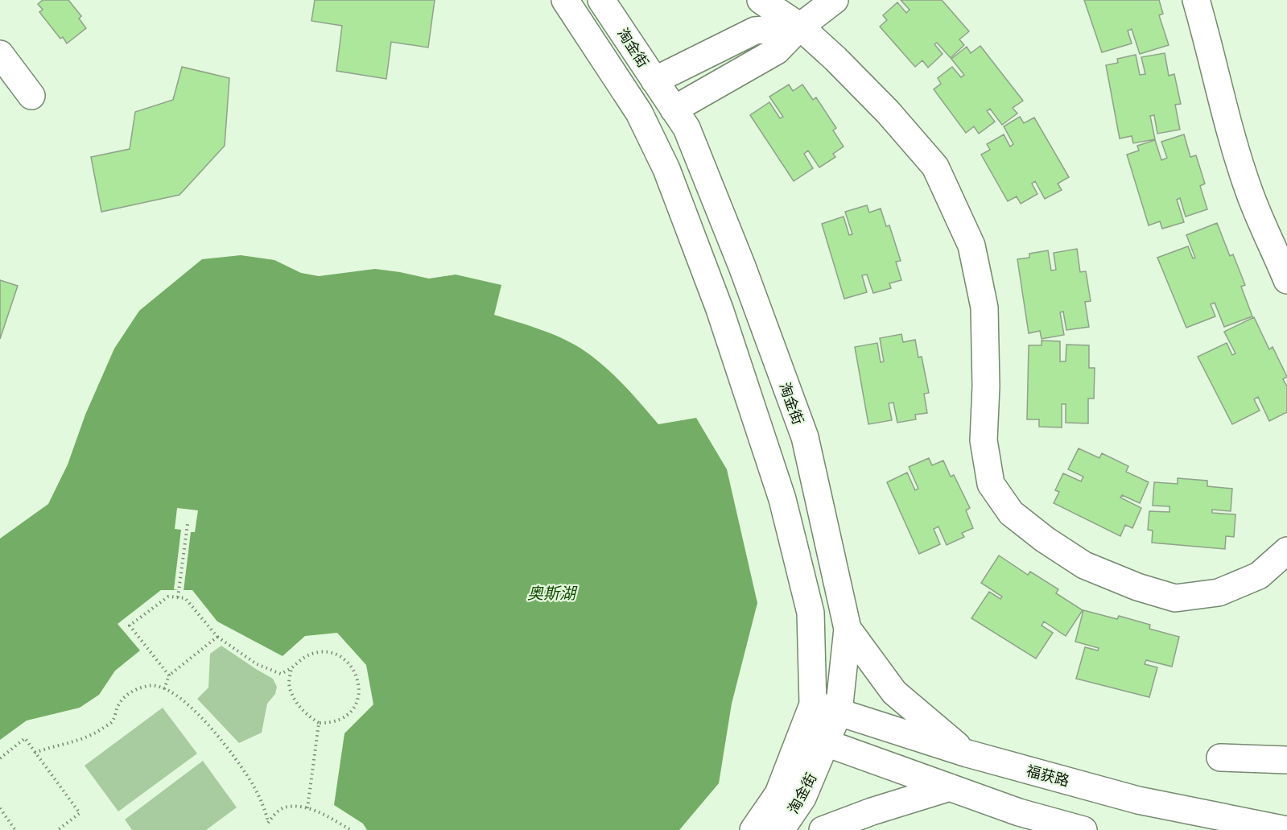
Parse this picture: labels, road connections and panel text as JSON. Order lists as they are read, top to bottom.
{
  "streets": {
    "street": ["淘金街", "福获路"]
  },
  "crossings": [
    ["淘金街", "福获路"]
  ],
  "water": ["奥斯湖"]
}
